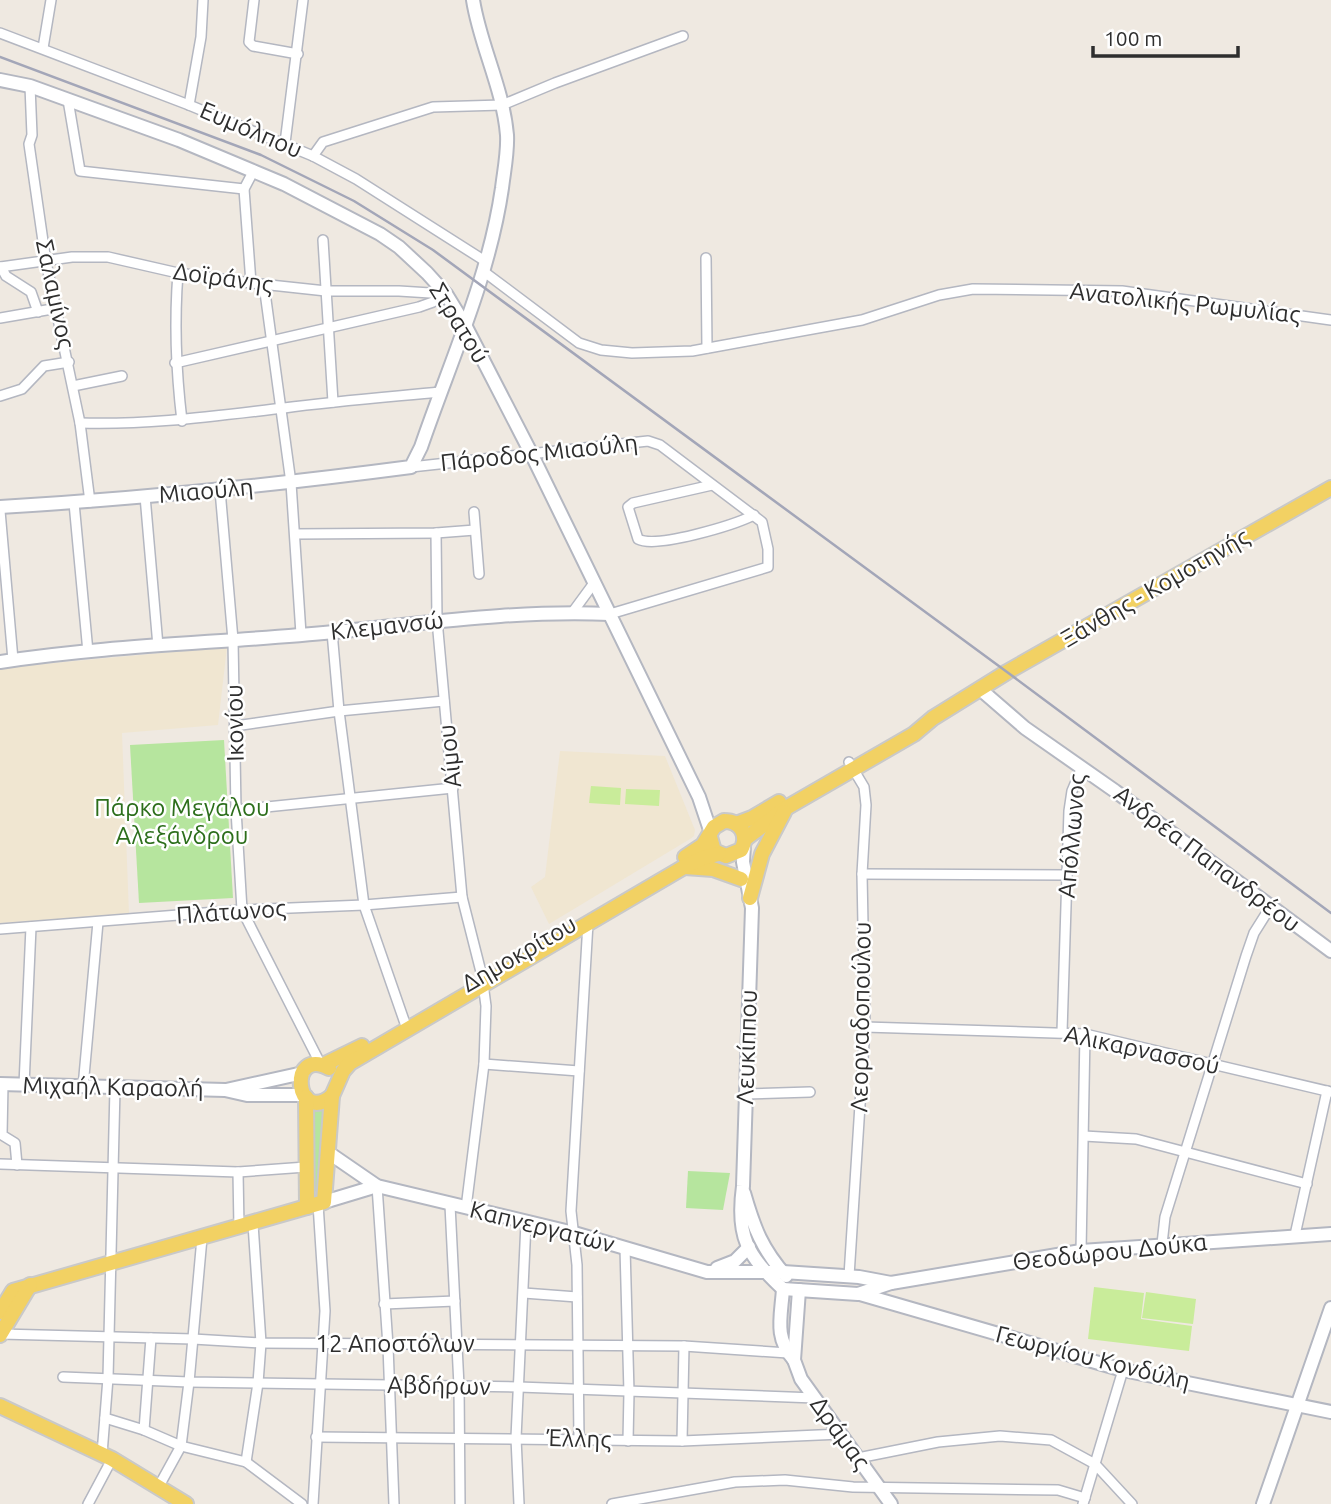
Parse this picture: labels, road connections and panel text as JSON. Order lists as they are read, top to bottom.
{
  "streets": {
    "main road": ["Ξάνθης - Κομοτηνής", "Δημοκρίτου"],
    "street": [
      "Ευμόλπου",
      "Δοϊράνης",
      "Σαλαμίνος",
      "Ανατολικής Ρωμυλίας",
      "Στρατού",
      "Πάροδος Μιαούλη",
      "Μιαούλη",
      "Κλεμανσώ",
      "Ικονίου",
      "Αίμου",
      "Απόλλωνος",
      "Ανδρέα Παπανδρέου",
      "Πλάτωνος",
      "Λεορναδοπούλου",
      "Λευκίππου",
      "Αλικαρνασσού",
      "Μιχαήλ Καραολή",
      "Καπνεργατών",
      "Θεοδώρου Δούκα",
      "12 Αποστόλων",
      "Γεωργίου Κονδύλη",
      "Αβδήρων",
      "Δράμας",
      "Έλλης"
    ]
  },
  "crossings": [
    ["Ευμόλπου", "Ανατολικής Ρωμυλίας"],
    ["Δοϊράνης", "Σαλαμίνος"],
    ["Δοϊράνης", "Στρατού"],
    ["Σαλαμίνος", "Στρατού"],
    ["Σαλαμίνος", "Μιαούλη"],
    ["Στρατού", "Πάροδος Μιαούλη"],
    ["Στρατού", "Κλεμανσώ"],
    ["Στρατού", "Δημοκρίτου"],
    ["Στρατού", "Λευκίππου"],
    ["Πάροδος Μιαούλη", "Μιαούλη"],
    ["Πάροδος Μιαούλη", "Κλεμανσώ"],
    ["Μιαούλη", "Ικονίου"],
    ["Ξάνθης - Κομοτηνής", "Απόλλωνος"],
    ["Κλεμανσώ", "Ικονίου"],
    ["Κλεμανσώ", "Αίμου"],
    ["Ικονίου", "Πλάτωνος"],
    ["Ικονίου", "Δημοκρίτου"],
    ["Ικονίου", "Μιχαήλ Καραολή"],
    ["Αίμου", "Πλάτωνος"],
    ["Αίμου", "Δημοκρίτου"],
    ["Αίμου", "Καπνεργατών"],
    ["Απόλλωνος", "Ανδρέα Παπανδρέου"],
    ["Απόλλωνος", "Αλικαρνασσού"],
    ["Δημοκρίτου", "Λευκίππου"],
    ["Δημοκρίτου", "Μιχαήλ Καραολή"],
    ["Λεορναδοπούλου", "Αλικαρνασσού"],
    ["Λεορναδοπούλου", "Θεοδώρου Δούκα"],
    ["Λευκίππου", "Καπνεργατών"],
    ["Λευκίππου", "Θεοδώρου Δούκα"],
    ["Λευκίππου", "Δράμας"],
    ["Καπνεργατών", "Θεοδώρου Δούκα"],
    ["Θεοδώρου Δούκα", "Γεωργίου Κονδύλη"],
    ["Θεοδώρου Δούκα", "Δράμας"],
    ["12 Αποστόλων", "Δράμας"],
    ["Αβδήρων", "Δράμας"],
    ["Δράμας", "Έλλης"]
  ],
  "parks": ["Πάρκο Μεγάλου Αλεξάνδρου"],
  "scale_bar": "100 m"
}
